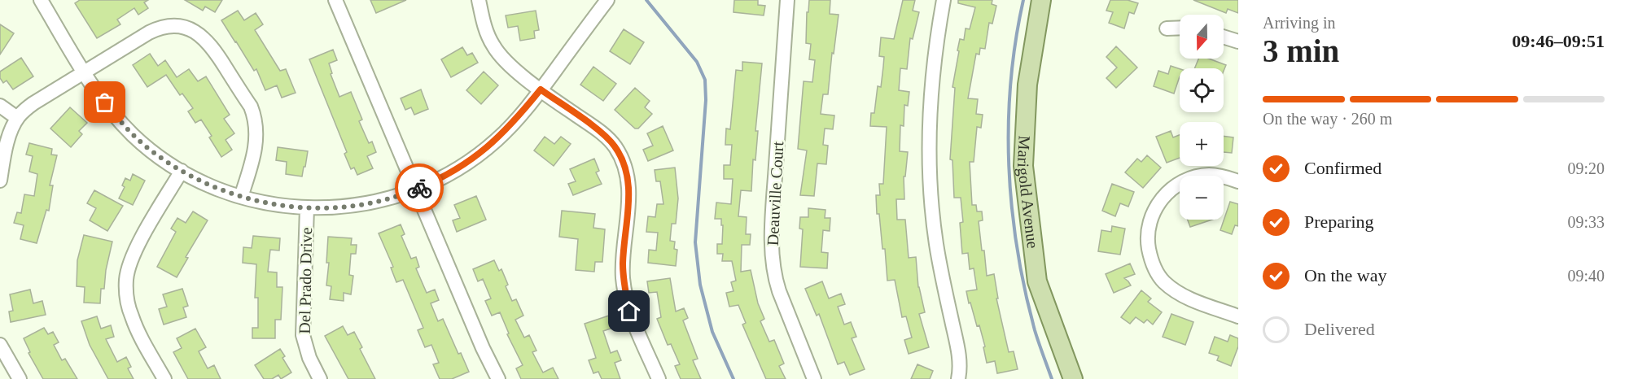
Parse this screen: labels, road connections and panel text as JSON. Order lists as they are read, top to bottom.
{
  "streets": {
    "main road": ["Marigold Avenue"],
    "street": ["Deauville Court", "Del Prado Drive"]
  },
  "north": "bottom",
  "page": {
    "heading": ["3 min", "Arriving in", "09:46–09:51"],
    "map_buttons": ["+", "−"],
    "bar": "On the way · 260 m",
    "list": [
      ["Confirmed", "09:20"],
      ["Preparing", "09:33"],
      ["On the way", "09:40"],
      "Delivered"
    ]
  }
}
